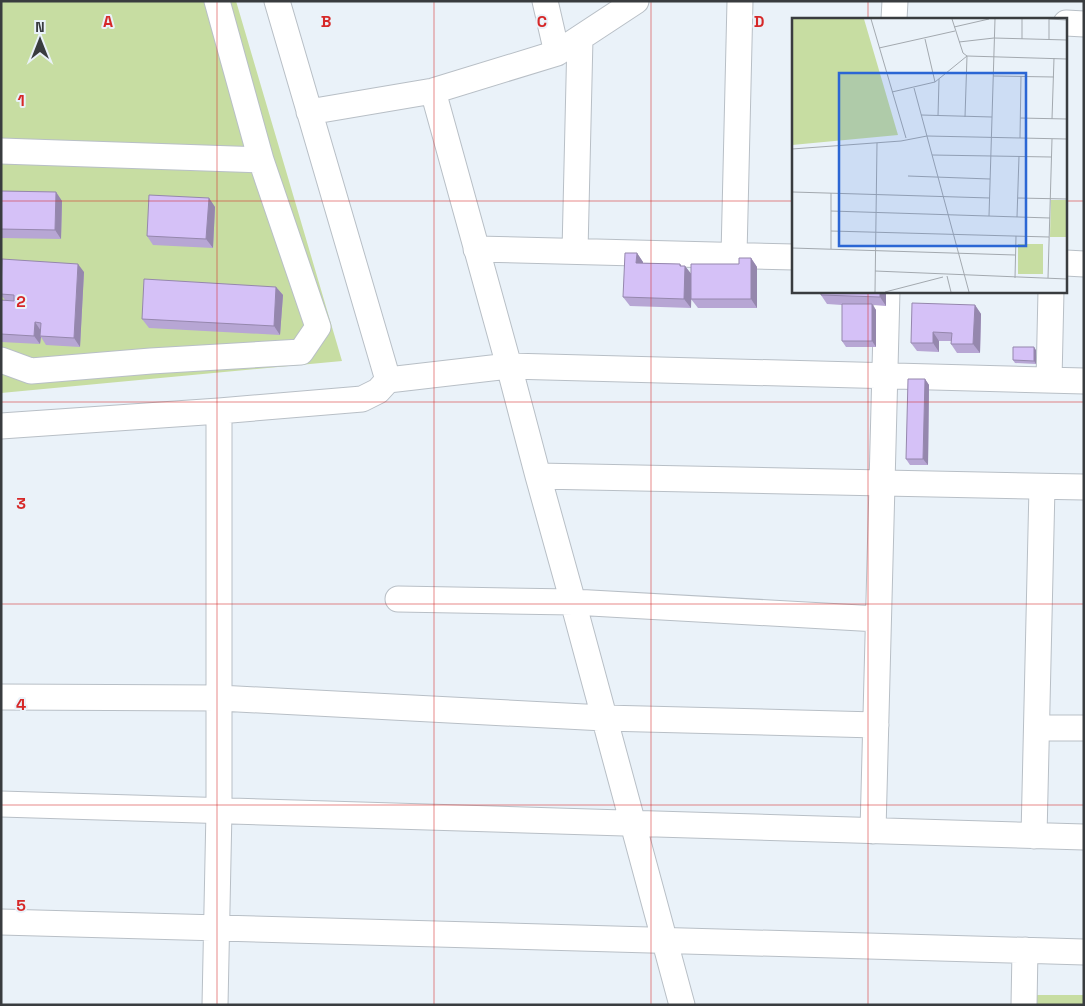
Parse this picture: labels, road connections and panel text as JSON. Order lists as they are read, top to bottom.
{
  "north": "top",
  "grid": {
    "columns": [
      "A",
      "B",
      "C",
      "D"
    ],
    "rows": [
      "1",
      "2",
      "3",
      "4",
      "5"
    ]
  }
}
